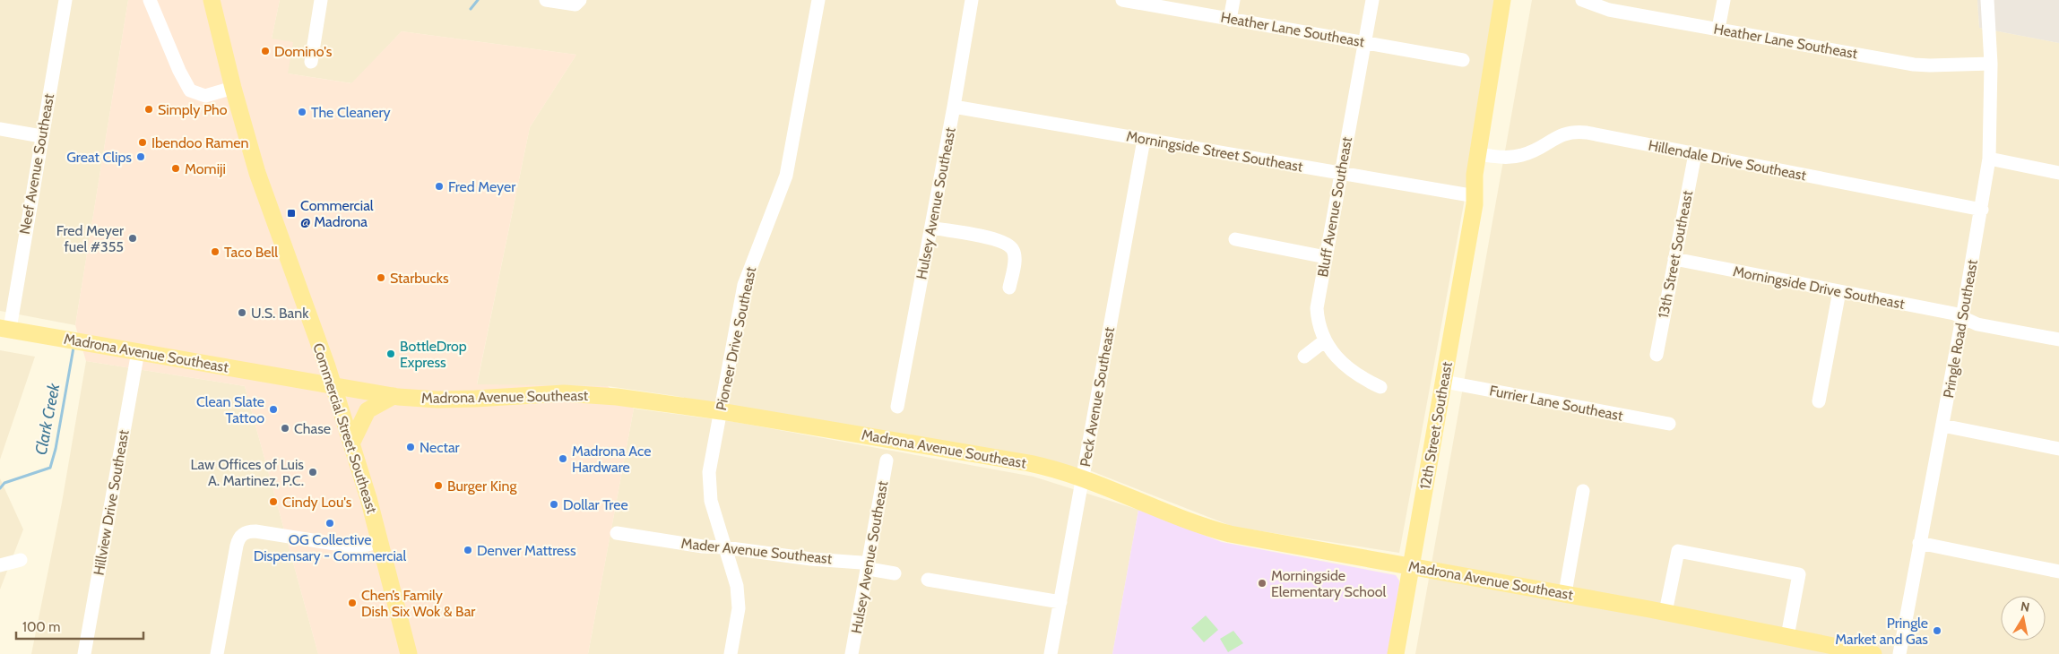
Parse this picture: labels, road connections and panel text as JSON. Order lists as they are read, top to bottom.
{
  "streets": {
    "main road": ["Madrona Avenue Southeast", "12th Street Southeast", "Commercial Street Southeast"],
    "street": [
      "Heather Lane Southeast",
      "Morningside Street Southeast",
      "Hillendale Drive Southeast",
      "Neef Avenue Southeast",
      "Hulsey Avenue Southeast",
      "Bluff Avenue Southeast",
      "13th Street Southeast",
      "Morningside Drive Southeast",
      "Pringle Road Southeast",
      "Pioneer Drive Southeast",
      "Peck Avenue Southeast",
      "Furrier Lane Southeast",
      "Hillview Drive Southeast",
      "Mader Avenue Southeast"
    ]
  },
  "crossings": [
    ["Heather Lane Southeast", "Bluff Avenue Southeast"],
    ["Heather Lane Southeast", "Pringle Road Southeast"],
    ["Morningside Street Southeast", "Hulsey Avenue Southeast"],
    ["Morningside Street Southeast", "Bluff Avenue Southeast"],
    ["Morningside Street Southeast", "Peck Avenue Southeast"],
    ["Morningside Street Southeast", "12th Street Southeast"],
    ["Hillendale Drive Southeast", "13th Street Southeast"],
    ["Hillendale Drive Southeast", "Pringle Road Southeast"],
    ["Hillendale Drive Southeast", "12th Street Southeast"],
    ["Neef Avenue Southeast", "Madrona Avenue Southeast"],
    ["Hulsey Avenue Southeast", "Mader Avenue Southeast"],
    ["13th Street Southeast", "Morningside Drive Southeast"],
    ["Morningside Drive Southeast", "Pringle Road Southeast"],
    ["Pioneer Drive Southeast", "Madrona Avenue Southeast"],
    ["Pioneer Drive Southeast", "Mader Avenue Southeast"],
    ["Madrona Avenue Southeast", "Peck Avenue Southeast"],
    ["Madrona Avenue Southeast", "12th Street Southeast"],
    ["Madrona Avenue Southeast", "Commercial Street Southeast"],
    ["Madrona Avenue Southeast", "Hillview Drive Southeast"],
    ["Furrier Lane Southeast", "12th Street Southeast"]
  ],
  "water": ["Clark Creek"],
  "places": {
    "other": [
      "Domino's",
      "Simply Pho",
      "The Cleanery",
      "Ibendoo Ramen",
      "Great Clips",
      "Momiji",
      "Fred Meyer",
      "Fred Meyer fuel #355",
      "Taco Bell",
      "Starbucks",
      "U.S. Bank",
      "BottleDrop Express",
      "Clean Slate Tattoo",
      "Chase",
      "Nectar",
      "Madrona Ace Hardware",
      "Law Offices of Luis A. Martinez, P.C.",
      "Burger King",
      "Cindy Lou's",
      "Dollar Tree",
      "OG Collective Dispensary - Commercial",
      "Denver Mattress",
      "Morningside Elementary School",
      "Chen’s Family Dish Six Wok & Bar",
      "Pringle Market and Gas"
    ],
    "transit": ["Commercial @ Madrona"]
  },
  "scale_bar": "100 m",
  "north": "top"
}
